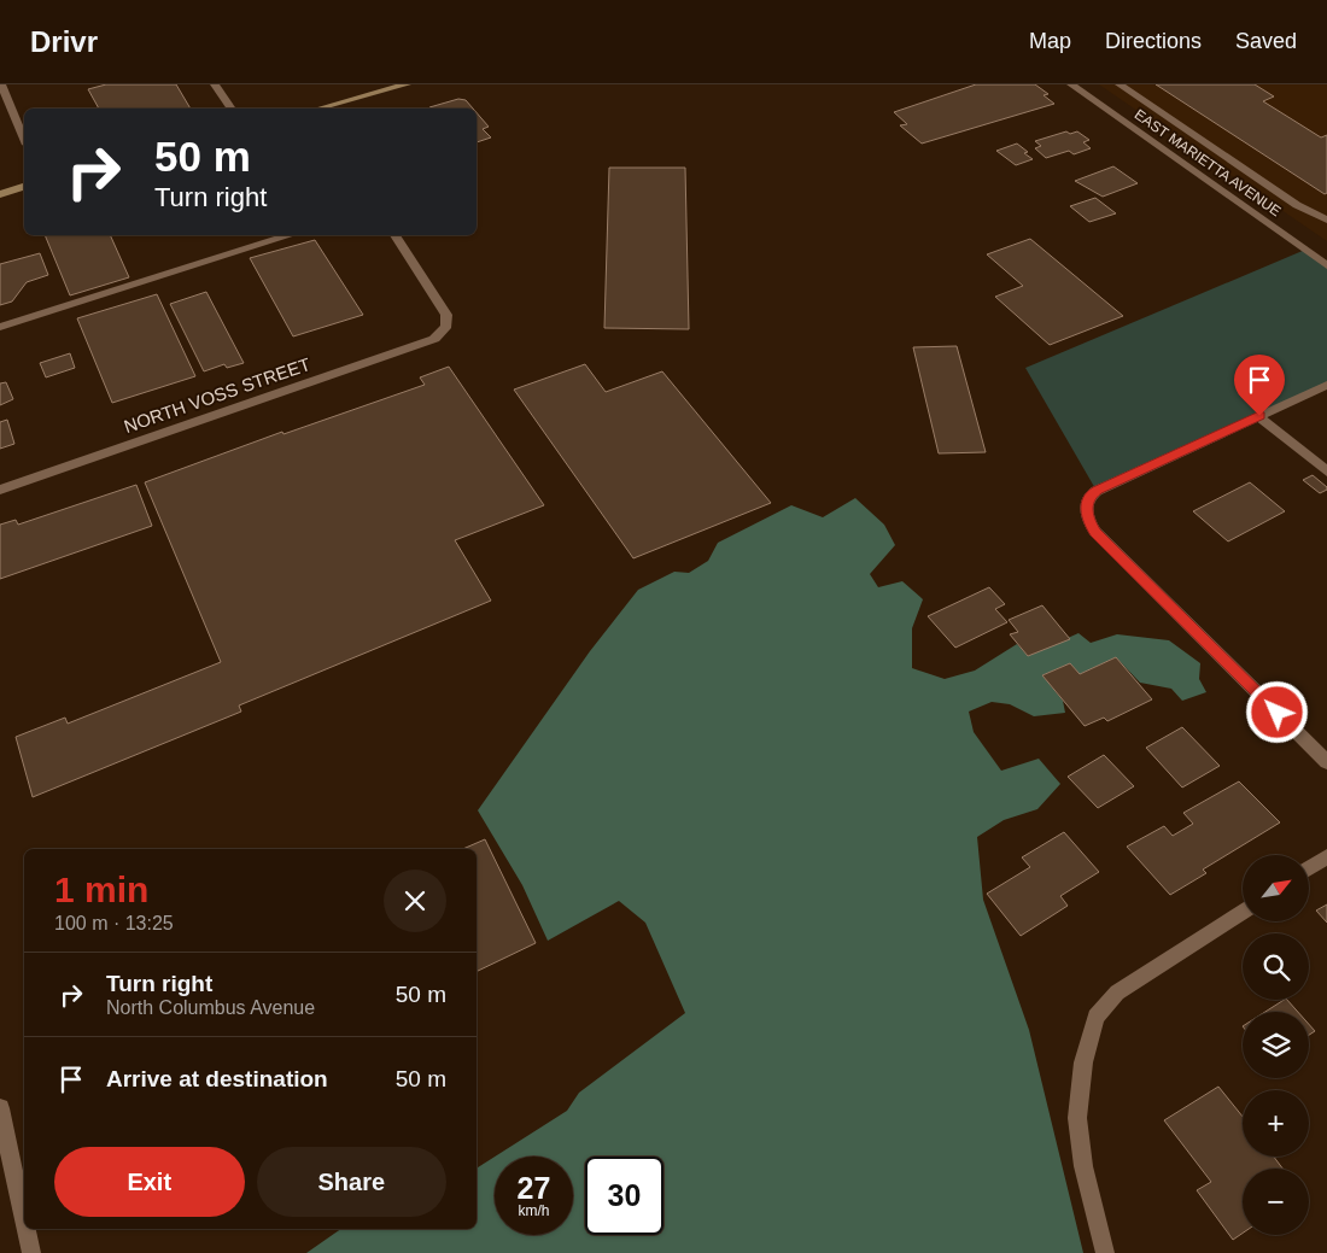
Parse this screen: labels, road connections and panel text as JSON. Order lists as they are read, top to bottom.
{
  "streets": {
    "street": ["EAST MARIETTA AVENUE", "NORTH VOSS STREET"]
  },
  "north": "top right",
  "page": {
    "header": "Drivr",
    "nav": ["Map", "Directions", "Saved"],
    "turn": ["50 m", "Turn right"],
    "heading": ["1 min", "100 m · 13:25"],
    "map_buttons": ["+", "−"],
    "list": [
      {
        "name": "Turn right",
        "note": "North Columbus Avenue",
        "value": "50 m"
      },
      {
        "name": "Arrive at destination",
        "value": "50 m"
      }
    ],
    "buttons": ["Exit", "Share"],
    "speed": "27 km/h",
    "limit": "30"
  }
}
